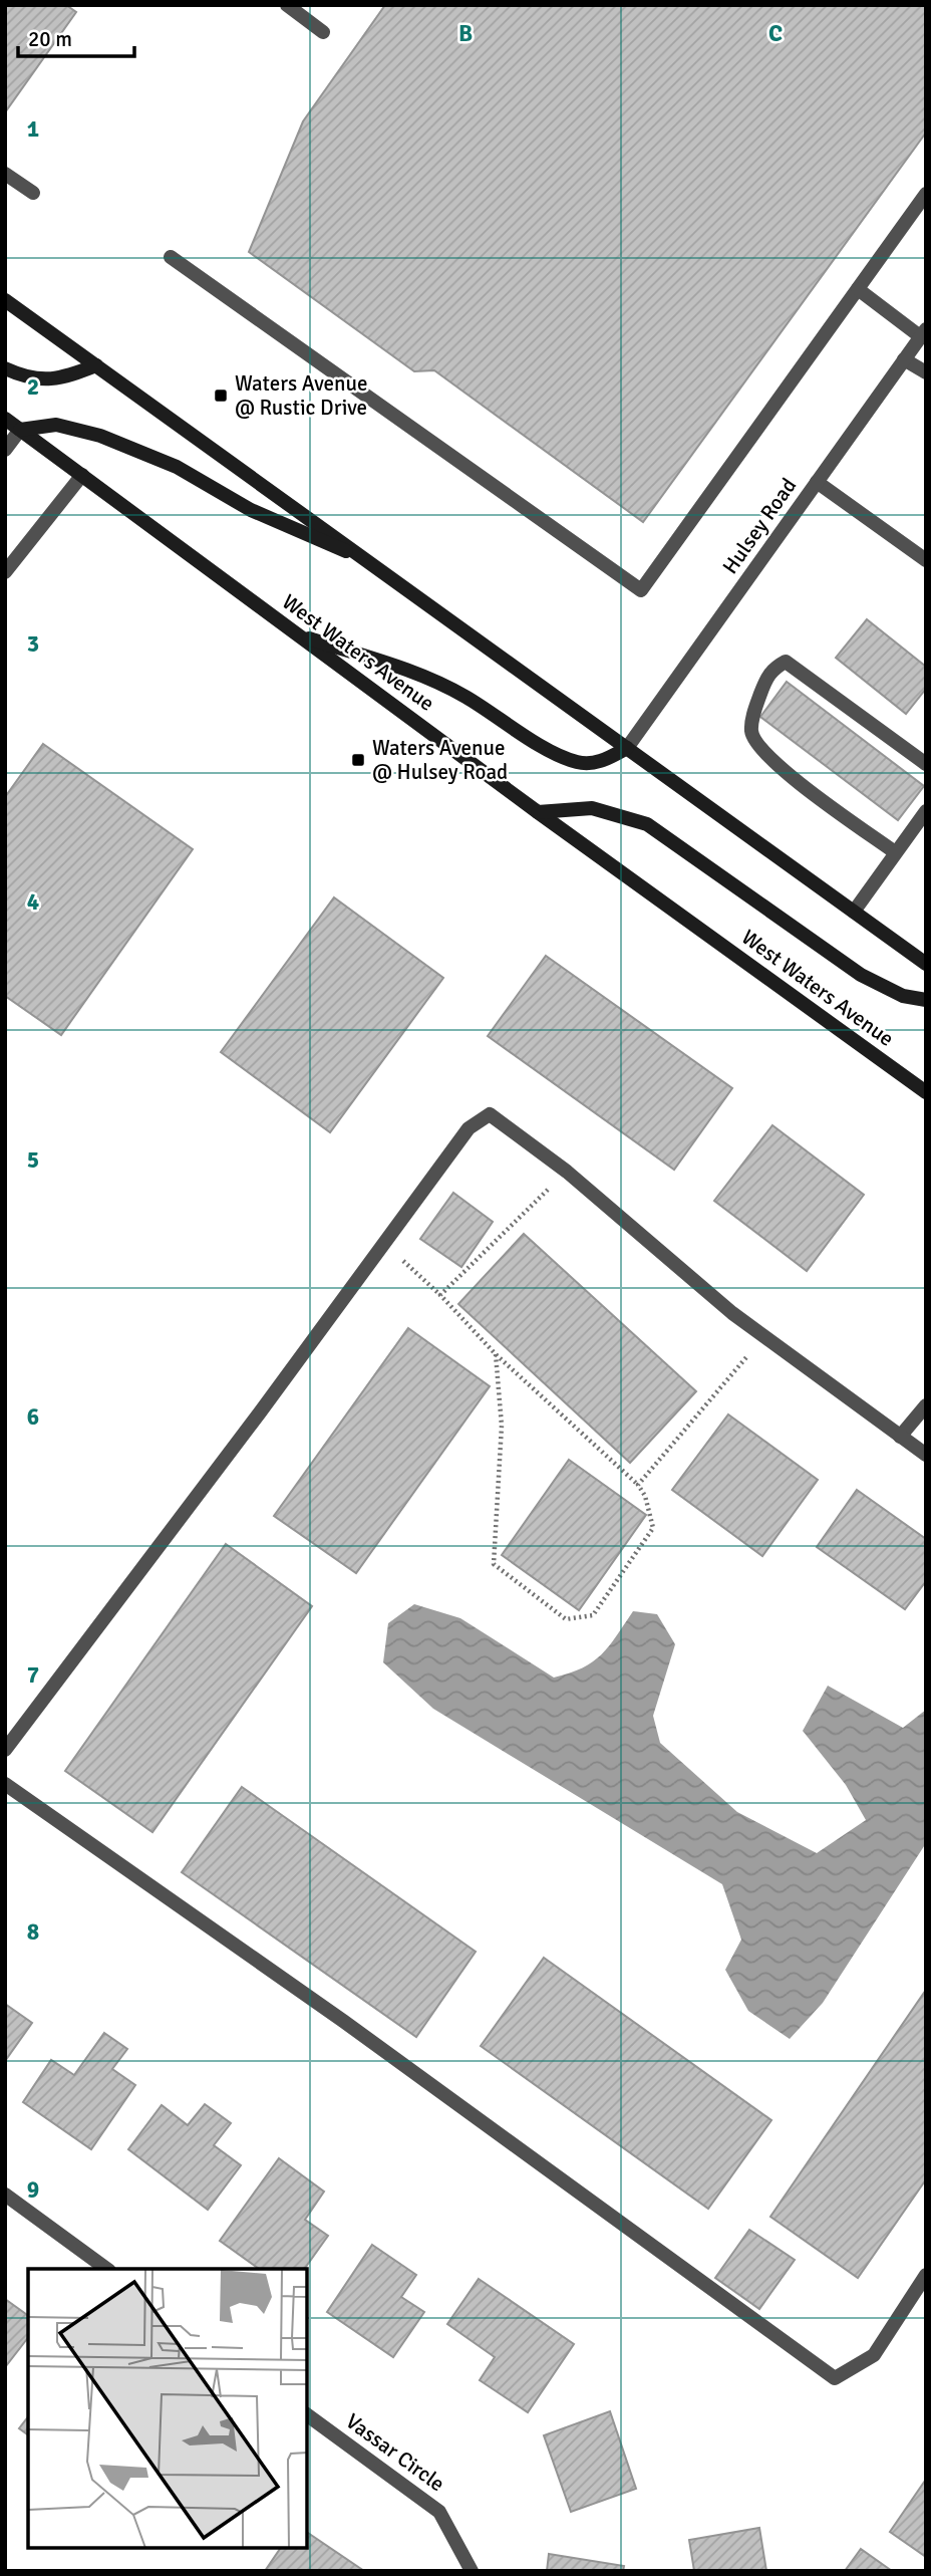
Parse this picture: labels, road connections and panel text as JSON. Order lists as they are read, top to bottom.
{
  "streets": {
    "main road": ["West Waters Avenue"],
    "street": ["Hulsey Road", "Vassar Circle"]
  },
  "places": {
    "transit": ["Waters Avenue @ Rustic Drive", "Waters Avenue @ Hulsey Road"]
  },
  "scale_bar": "20 m",
  "grid": {
    "columns": ["B", "C"],
    "rows": [
      "1",
      "2",
      "3",
      "4",
      "5",
      "6",
      "7",
      "8",
      "9"
    ]
  }
}
